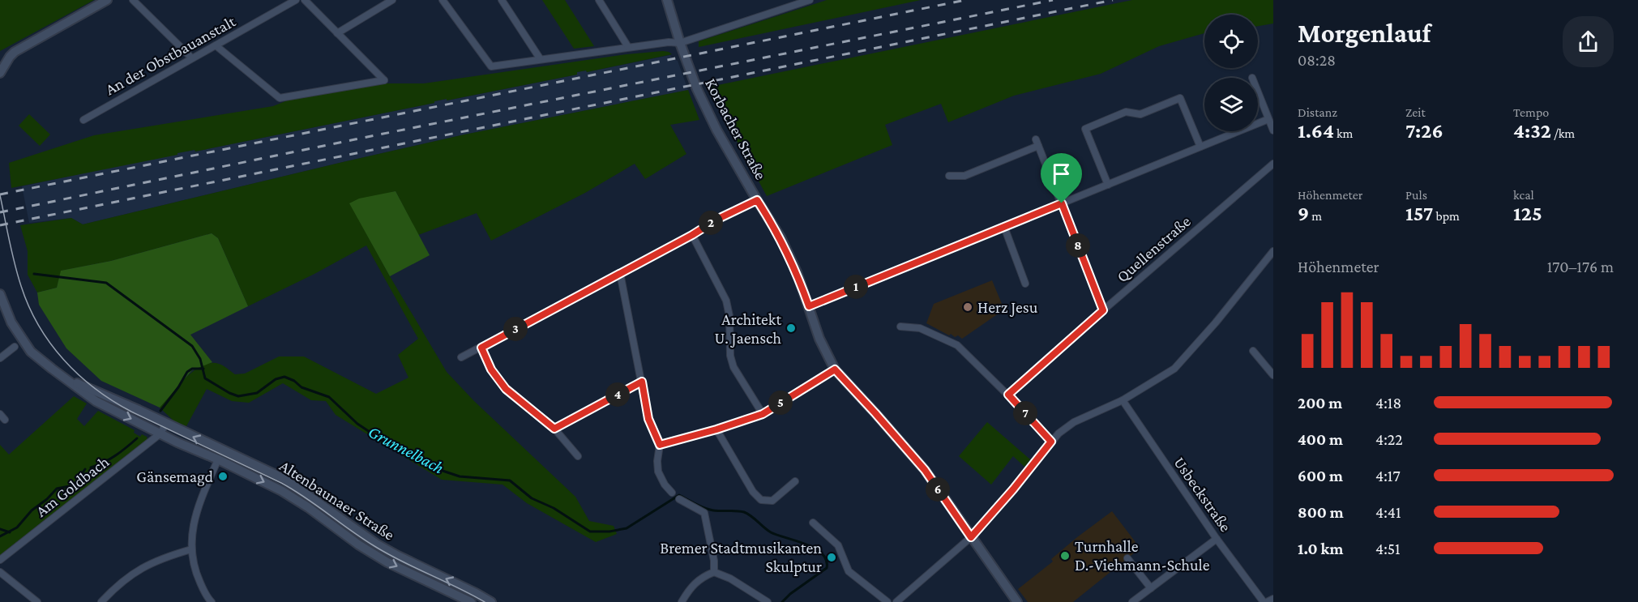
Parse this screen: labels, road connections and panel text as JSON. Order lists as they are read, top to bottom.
{
  "streets": {
    "main road": ["Korbacher Straße", "Altenbaunaer Straße"],
    "street": [
      "An der Obstbauanstalt",
      "Quellenstraße",
      "Am Goldbach",
      "Usbeckstraße"
    ]
  },
  "crossings": [
    ["Am Goldbach", "Altenbaunaer Straße"]
  ],
  "water": ["Grunnelbach"],
  "places": [
    "Herz Jesu",
    "Architekt U. Jaensch",
    "Gänsemagd",
    "Turnhalle D.-Viehmann-Schule",
    "Bremer Stadtmusikanten Skulptur"
  ],
  "page": {
    "heading": ["Morgenlauf", "08:28"],
    "stats": [
      ["Distanz", "1.64 km"],
      ["Zeit", "7:26"],
      ["Tempo", "4:32 /km"],
      ["Höhenmeter", "9 m"],
      ["Puls", "157 bpm"],
      ["kcal", "125"]
    ],
    "pins": [
      "2",
      "8",
      "1",
      "3",
      "4",
      "5",
      "7",
      "6"
    ],
    "chart": ["Höhenmeter", "170–176 m"],
    "list": [
      {
        "name": "200 m",
        "note": "4:18"
      },
      {
        "name": "400 m",
        "note": "4:22"
      },
      {
        "name": "600 m",
        "note": "4:17"
      },
      {
        "name": "800 m",
        "note": "4:41"
      },
      {
        "name": "1.0 km",
        "note": "4:51"
      }
    ]
  }
}
